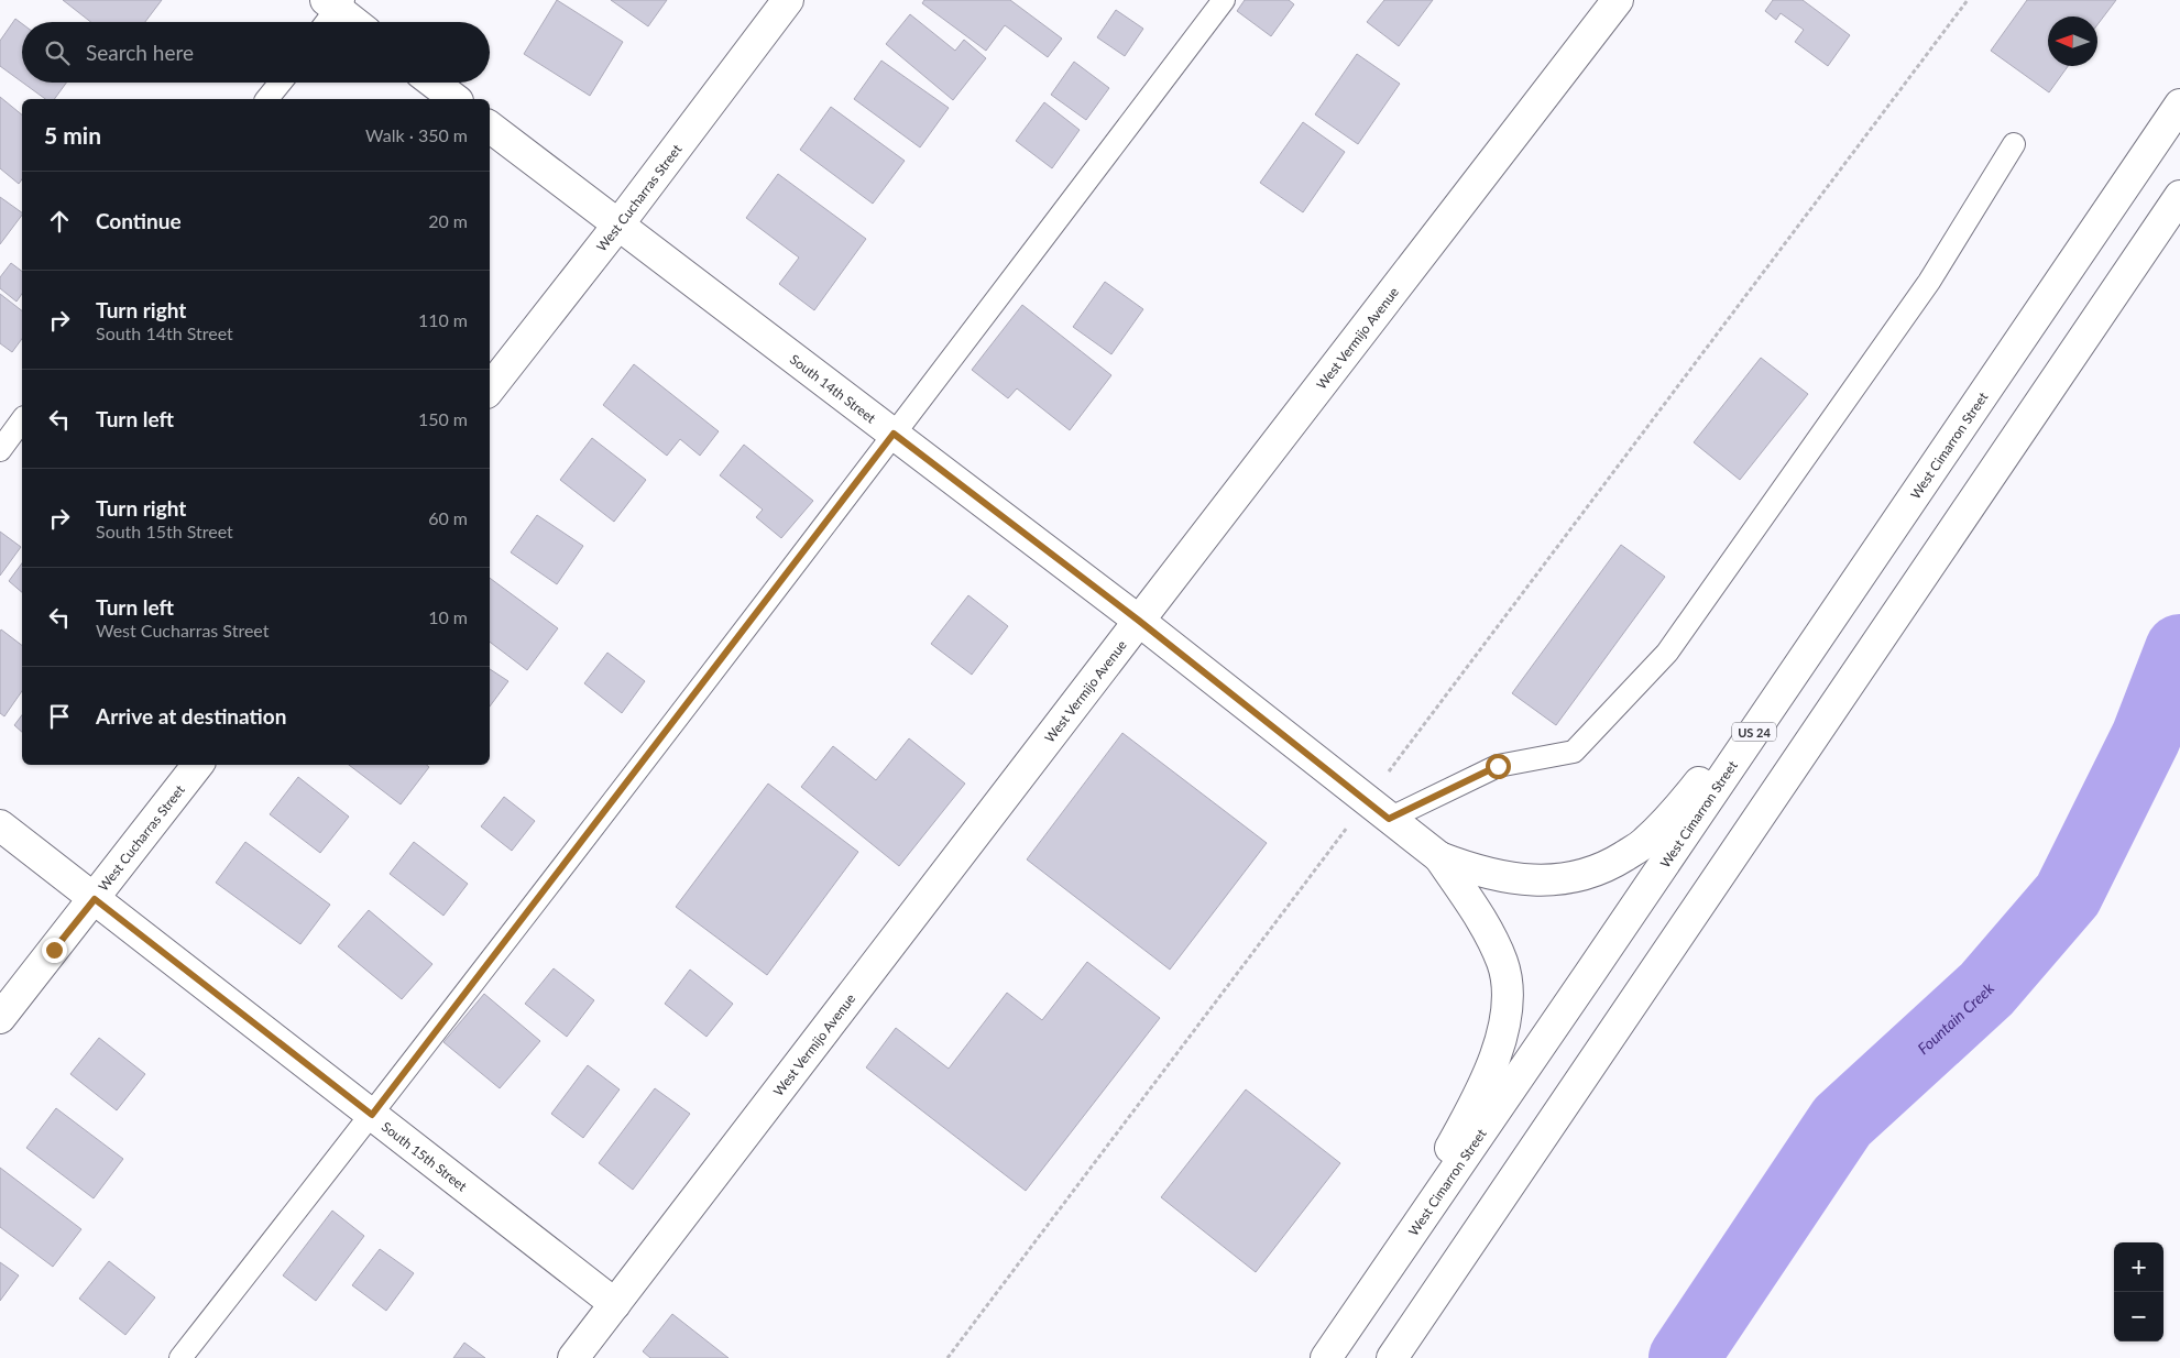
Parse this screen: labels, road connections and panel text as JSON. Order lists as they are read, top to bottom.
{
  "streets": {
    "main road": [
      "West Cucharras Street",
      "West Vermijo Avenue",
      "South 14th Street",
      "West Cimarron Street",
      "US 24",
      "South 15th Street"
    ]
  },
  "crossings": [
    ["West Cucharras Street", "South 14th Street"],
    ["West Cucharras Street", "South 15th Street"],
    ["West Vermijo Avenue", "South 14th Street"],
    ["West Vermijo Avenue", "South 15th Street"]
  ],
  "water": ["Fountain Creek"],
  "north": "left",
  "page": {
    "search": "Search here",
    "heading": ["5 min", "Walk · 350 m"],
    "list": [
      ["Continue", "20 m"],
      ["Turn right", "South 14th Street", "110 m"],
      ["Turn left", "150 m"],
      ["Turn right", "South 15th Street", "60 m"],
      ["Turn left", "West Cucharras Street", "10 m"],
      "Arrive at destination"
    ],
    "map_buttons": ["+", "−"]
  }
}
